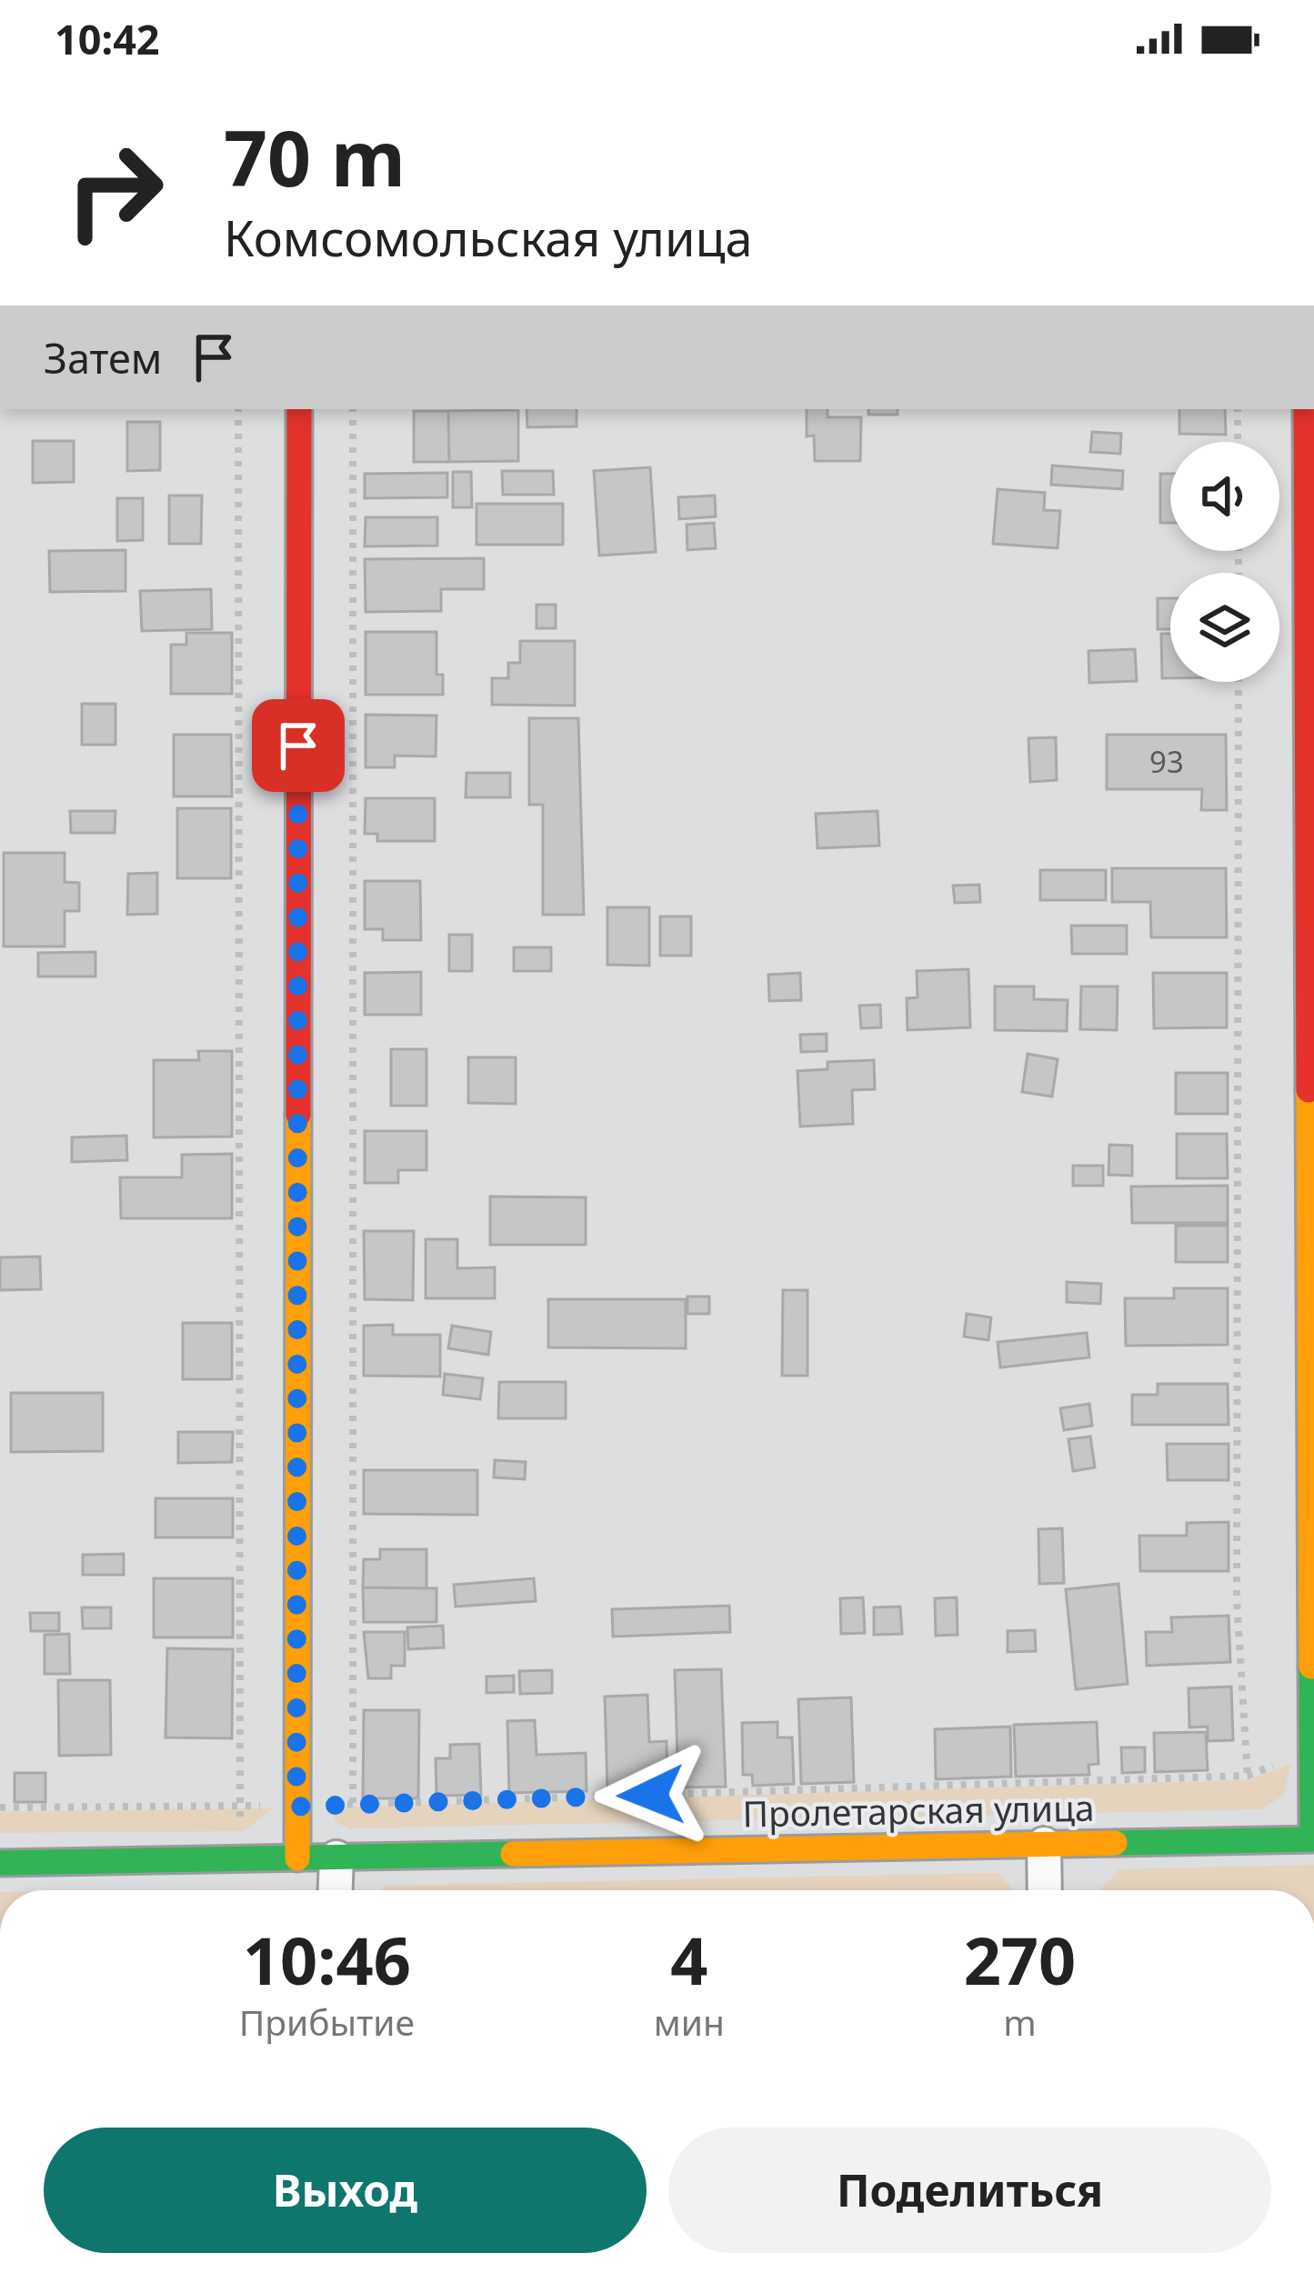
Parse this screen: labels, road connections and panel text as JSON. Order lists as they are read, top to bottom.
{
  "streets": {
    "street": ["Пролетарская улица"]
  },
  "house_numbers": ["93"],
  "page": {
    "status": "10:42",
    "turn": ["70 m", "Комсомольская улица"],
    "then": "Затем",
    "eta": [
      "10:46",
      "Прибытие",
      "4",
      "мин",
      "270",
      "m"
    ],
    "buttons": ["Выход", "Поделиться"]
  }
}
